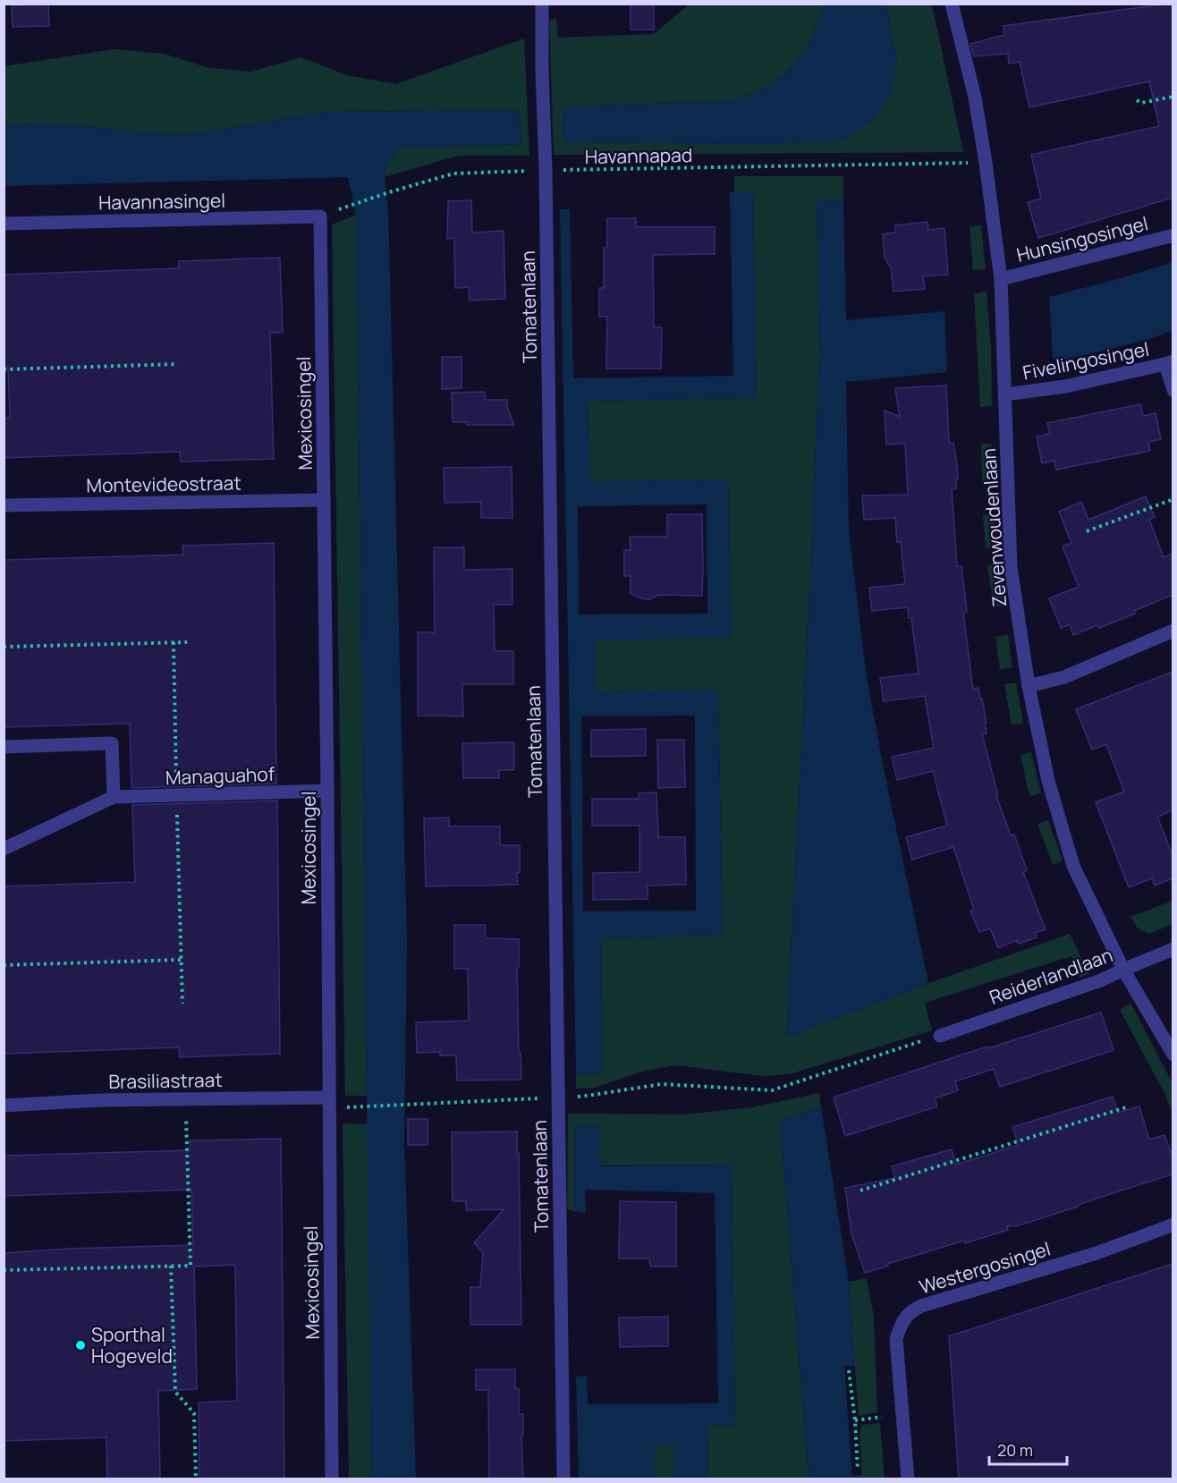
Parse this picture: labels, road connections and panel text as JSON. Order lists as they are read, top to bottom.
{
  "streets": {
    "street": [
      "Havannasingel",
      "Hunsingosingel",
      "Tomatenlaan",
      "Fivelingosingel",
      "Mexicosingel",
      "Montevideostraat",
      "Zevenwoudenlaan",
      "Managuahof",
      "Reiderlandlaan",
      "Brasiliastraat",
      "Westergosingel"
    ],
    "path": ["Havannapad"]
  },
  "crossings": [
    ["Havannapad", "Tomatenlaan"],
    ["Havannasingel", "Mexicosingel"],
    ["Hunsingosingel", "Zevenwoudenlaan"],
    ["Fivelingosingel", "Zevenwoudenlaan"],
    ["Mexicosingel", "Montevideostraat"],
    ["Mexicosingel", "Managuahof"],
    ["Mexicosingel", "Brasiliastraat"],
    ["Zevenwoudenlaan", "Reiderlandlaan"]
  ],
  "places": ["Sporthal Hogeveld"],
  "scale_bar": "20 m"
}
